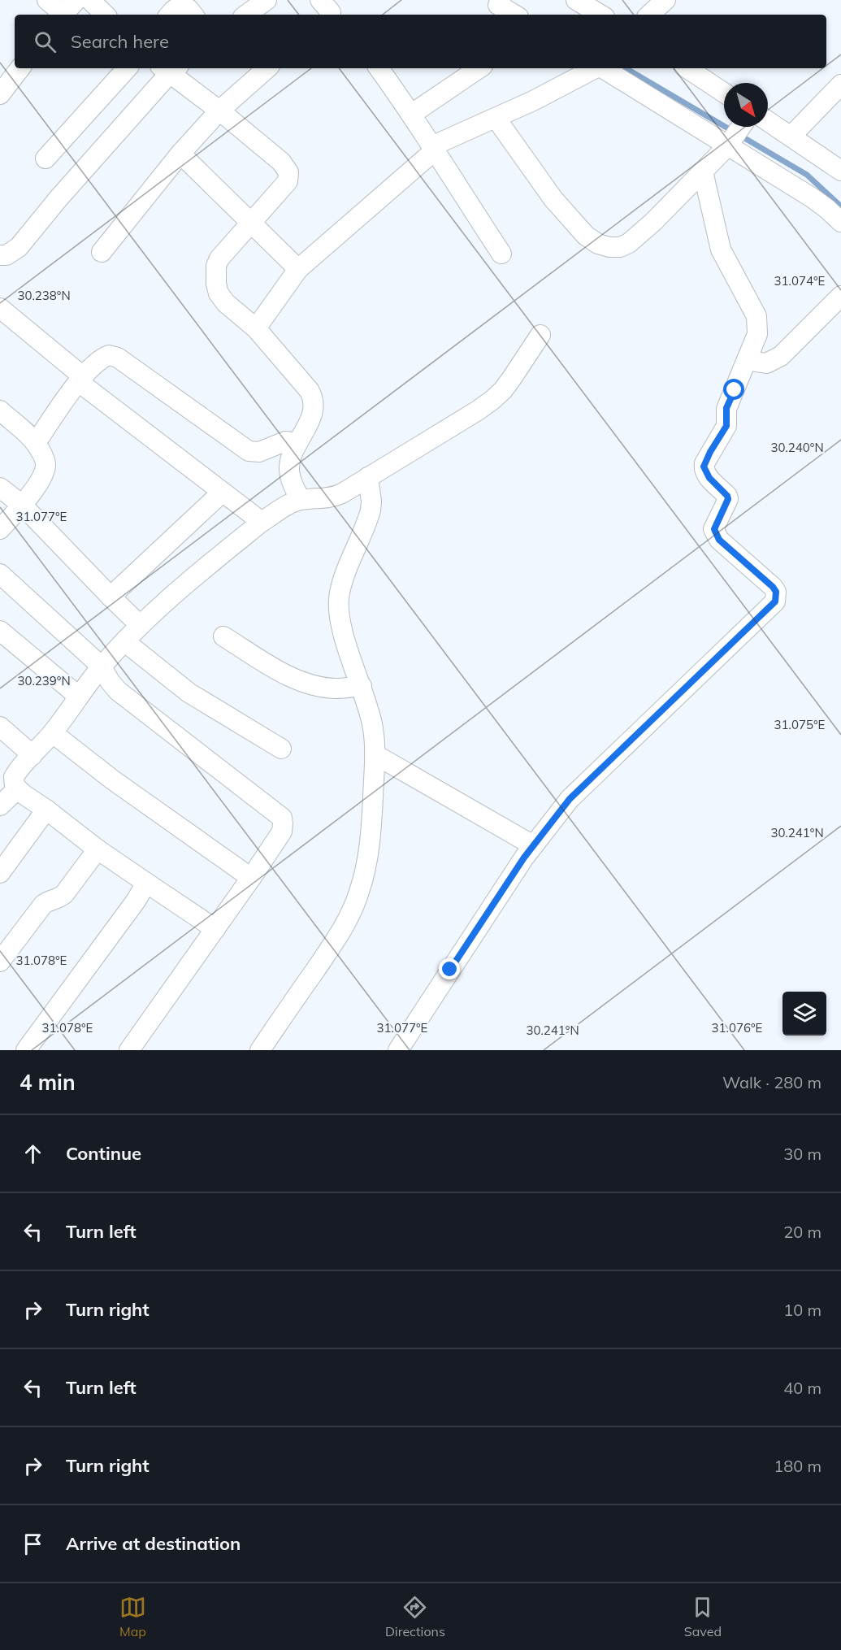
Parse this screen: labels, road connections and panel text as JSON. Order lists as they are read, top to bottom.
{
  "north": "bottom right",
  "page": {
    "search": "Search here",
    "heading": ["4 min", "Walk · 280 m"],
    "list": [
      ["Continue", "30 m"],
      ["Turn left", "20 m"],
      ["Turn right", "10 m"],
      ["Turn left", "40 m"],
      ["Turn right", "180 m"],
      "Arrive at destination"
    ],
    "nav": ["Map", "Directions", "Saved"]
  },
  "coordinates": [
    "31.074°E",
    "30.238°N",
    "30.240°N",
    "31.077°E",
    "30.239°N",
    "31.075°E",
    "30.241°N",
    "31.078°E",
    "31.076°E"
  ]
}
